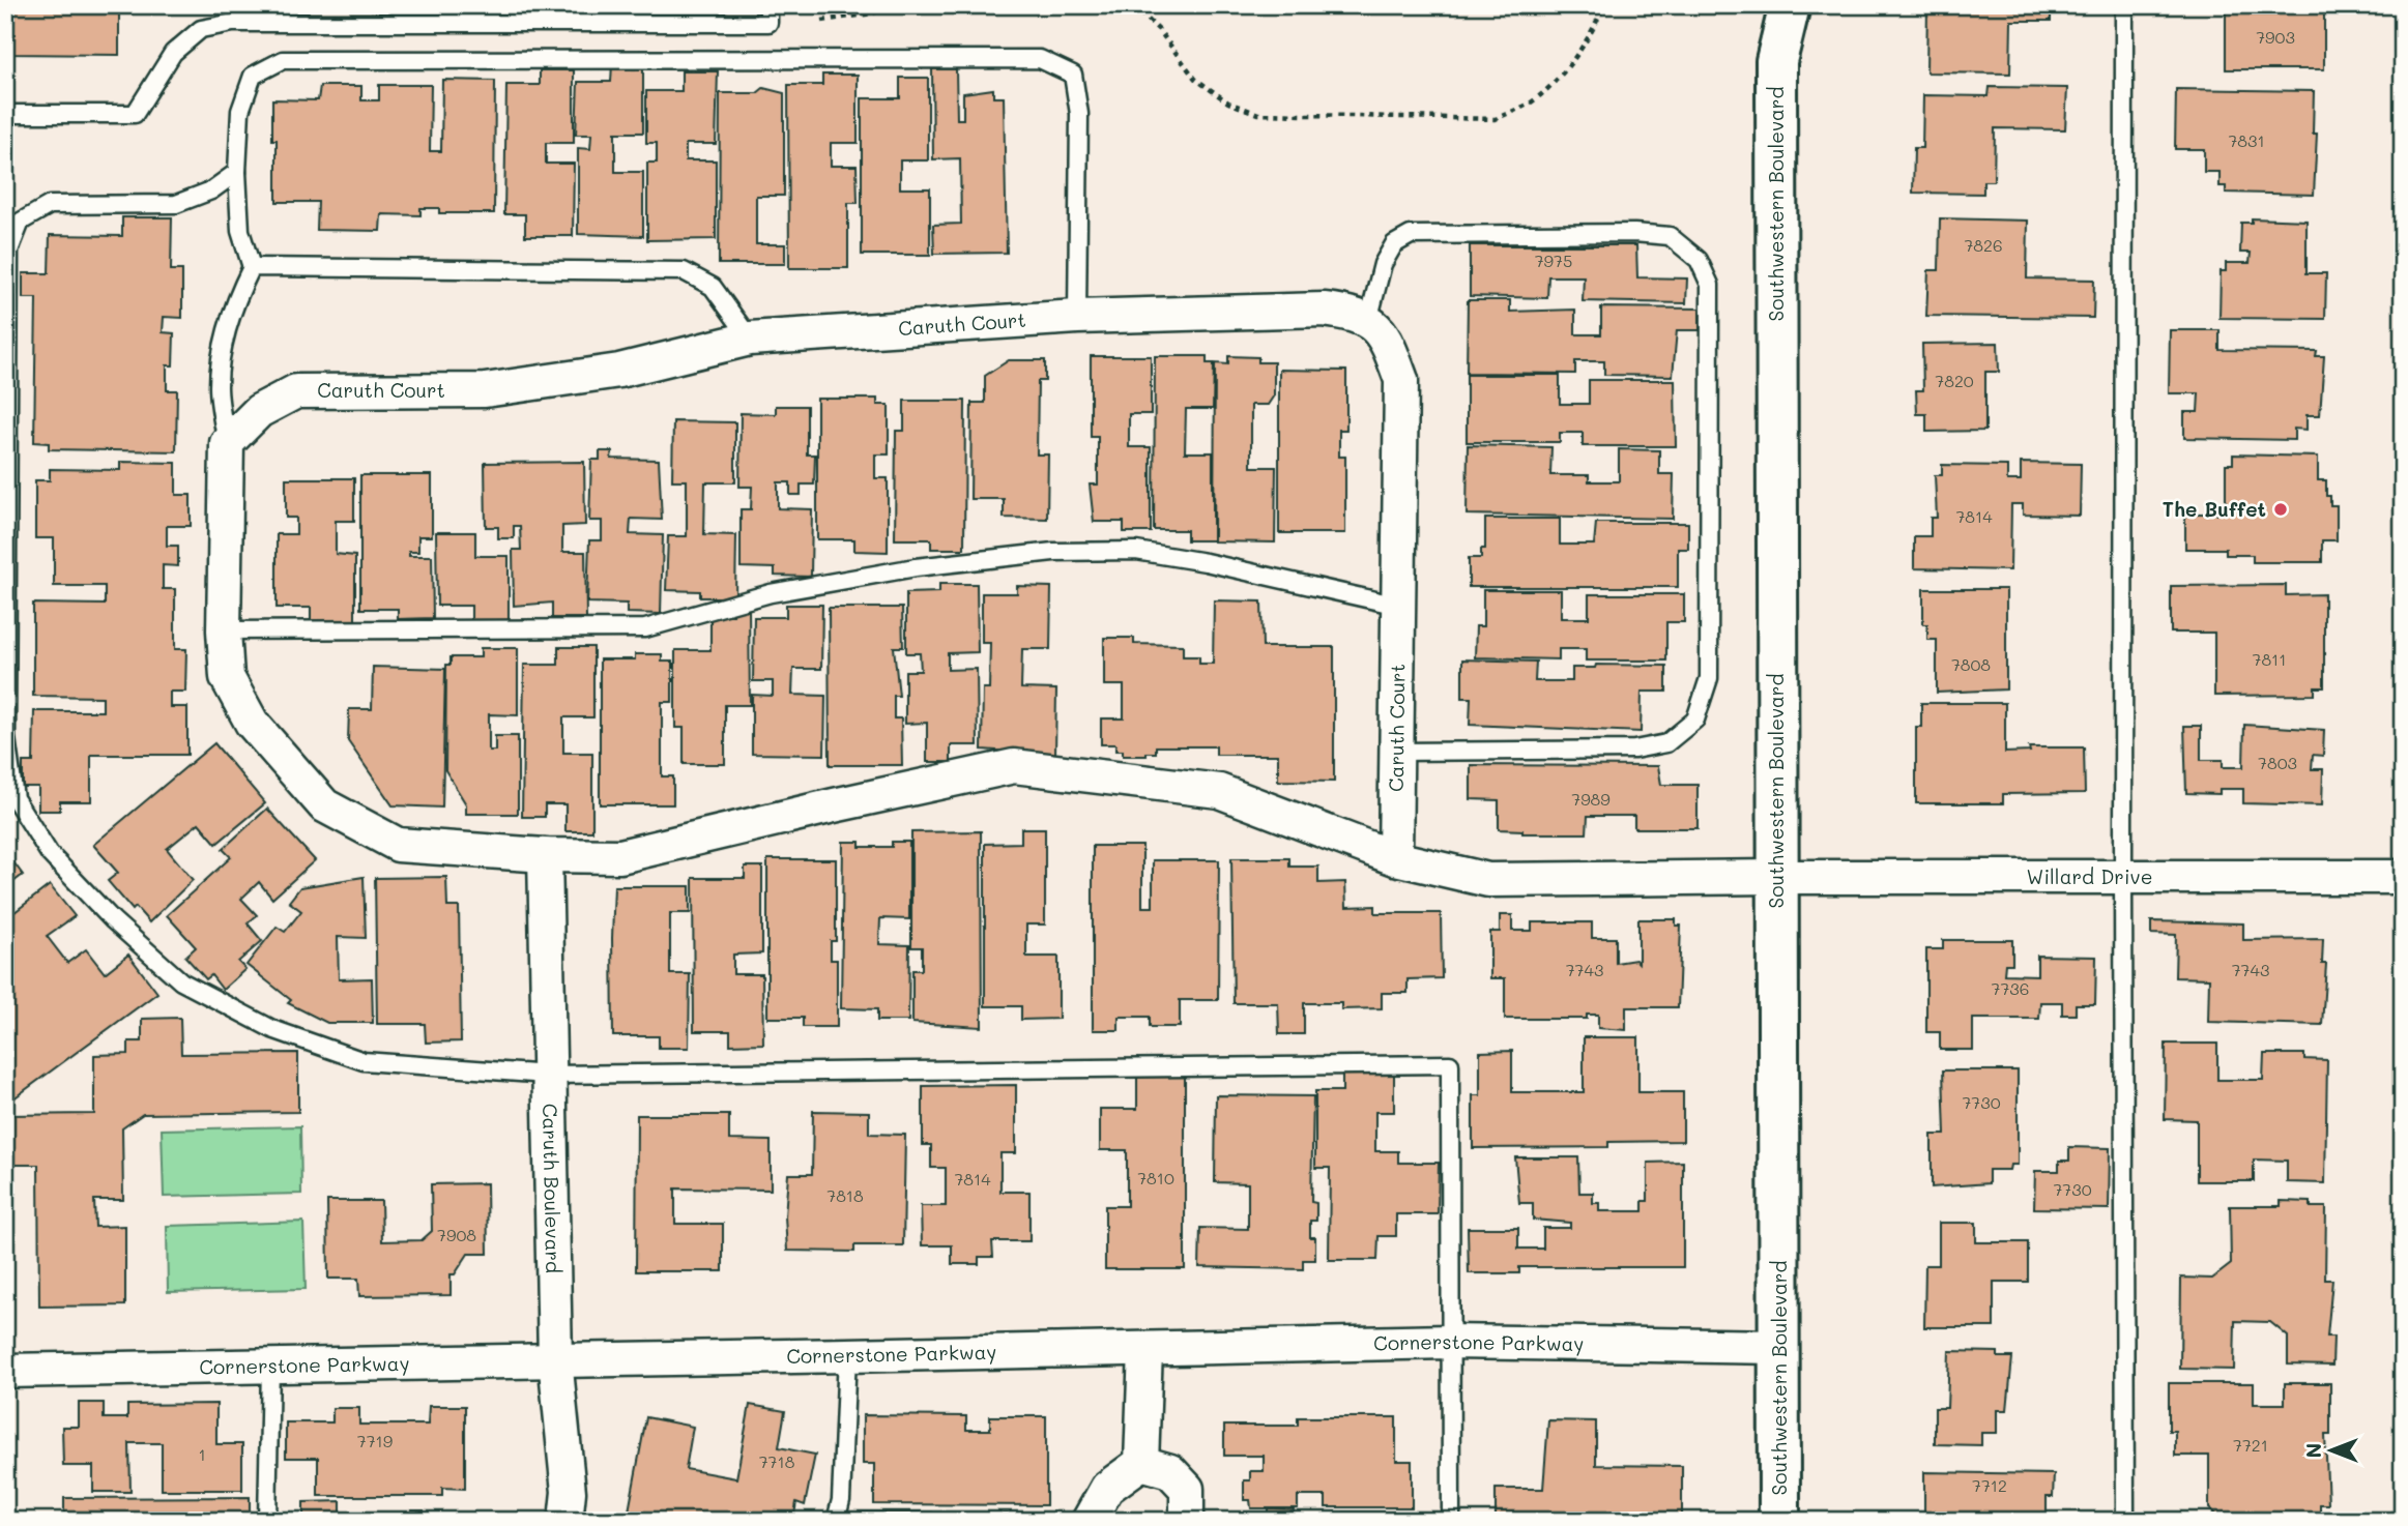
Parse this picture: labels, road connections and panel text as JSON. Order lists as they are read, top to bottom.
{
  "streets": {
    "street": [
      "Southwestern Boulevard",
      "Caruth Court",
      "Willard Drive",
      "Caruth Boulevard",
      "Cornerstone Parkway"
    ]
  },
  "crossings": [
    ["Southwestern Boulevard", "Willard Drive"],
    ["Southwestern Boulevard", "Cornerstone Parkway"],
    ["Caruth Boulevard", "Cornerstone Parkway"]
  ],
  "places": ["The Buffet"],
  "house_numbers": [
    "7903",
    "7831",
    "7826",
    "7975",
    "7820",
    "7814",
    "7811",
    "7808",
    "7803",
    "7989",
    "7743",
    "7743",
    "7736",
    "7730",
    "7810",
    "7814",
    "7730",
    "7818",
    "7908",
    "7719",
    "7721",
    "1",
    "7718",
    "7712"
  ],
  "north": "left"
}
